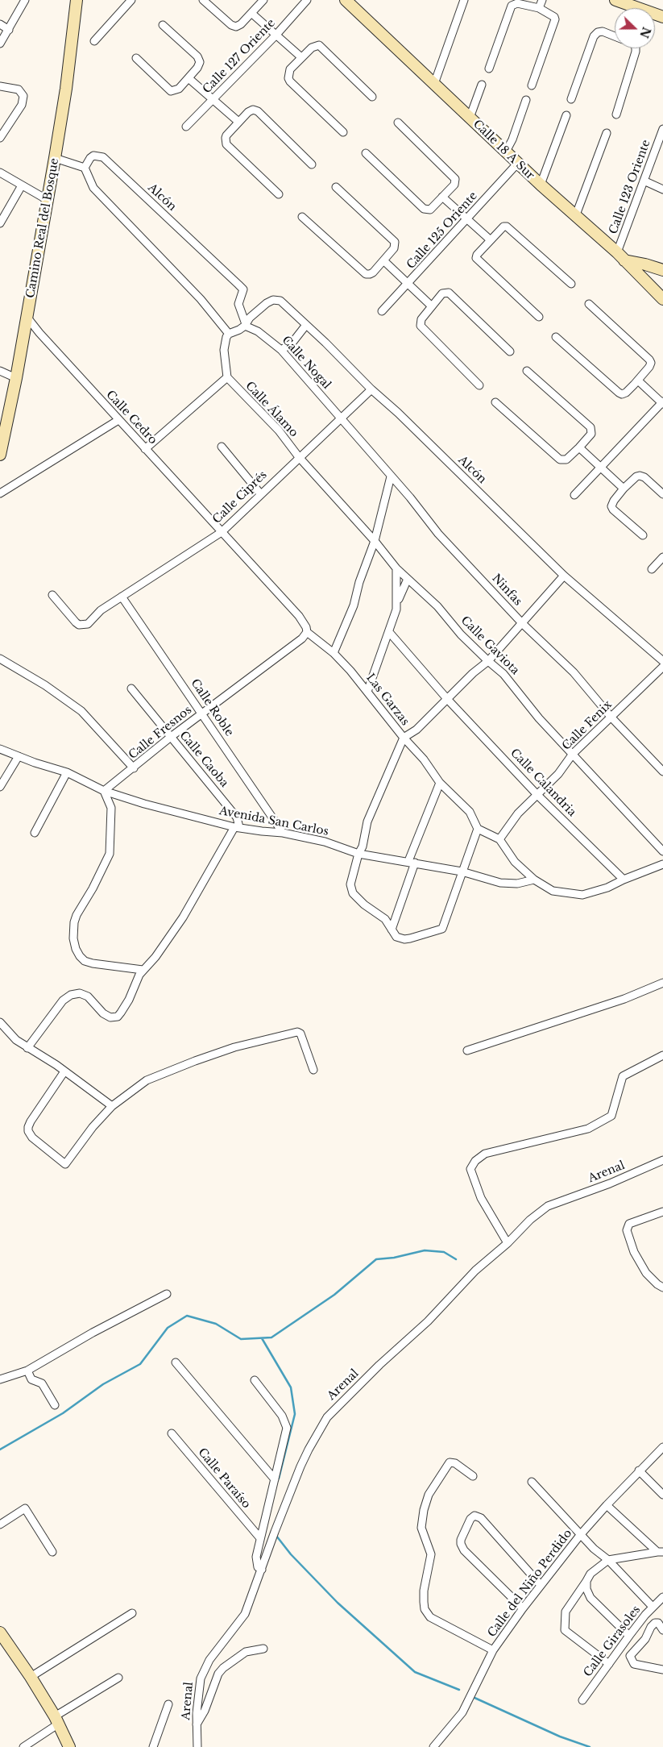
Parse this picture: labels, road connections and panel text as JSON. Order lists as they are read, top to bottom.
{
  "streets": {
    "street": [
      "Calle 127 Oriente",
      "Calle 18 A Sur",
      "Calle 123 Oriente",
      "Alcón",
      "Camino Real del Bosque",
      "Calle 125 Oriente",
      "Calle Nogal",
      "Calle Álamo",
      "Calle Cedro",
      "Calle Ciprés",
      "Ninfas",
      "Calle Gaviota",
      "Las Garzas",
      "Calle Roble",
      "Calle Fenix",
      "Calle Fresnos",
      "Calle Caoba",
      "Calle Calandria",
      "Avenida San Carlos",
      "Arenal",
      "Calle Paraíso",
      "Calle del Niño Perdido",
      "Calle Girasoles"
    ]
  },
  "crossings": [
    ["Calle 18 A Sur", "Calle 123 Oriente"],
    ["Calle 18 A Sur", "Calle 125 Oriente"],
    ["Alcón", "Calle Nogal"],
    ["Alcón", "Calle Ciprés"],
    ["Camino Real del Bosque", "Calle Cedro"],
    ["Calle Nogal", "Calle Ciprés"],
    ["Calle Nogal", "Ninfas"],
    ["Calle Álamo", "Calle Ciprés"],
    ["Calle Álamo", "Calle Gaviota"],
    ["Calle Cedro", "Calle Ciprés"],
    ["Calle Cedro", "Las Garzas"],
    ["Calle Ciprés", "Ninfas"],
    ["Calle Ciprés", "Calle Gaviota"],
    ["Calle Ciprés", "Las Garzas"],
    ["Calle Ciprés", "Calle Roble"],
    ["Ninfas", "Calle Fenix"],
    ["Calle Gaviota", "Calle Fenix"],
    ["Las Garzas", "Calle Fresnos"],
    ["Calle Roble", "Calle Fresnos"],
    ["Calle Roble", "Avenida San Carlos"],
    ["Calle Fenix", "Calle Calandria"],
    ["Calle Fresnos", "Calle Caoba"],
    ["Calle Fresnos", "Avenida San Carlos"],
    ["Calle Caoba", "Avenida San Carlos"]
  ],
  "north": "right"
}
